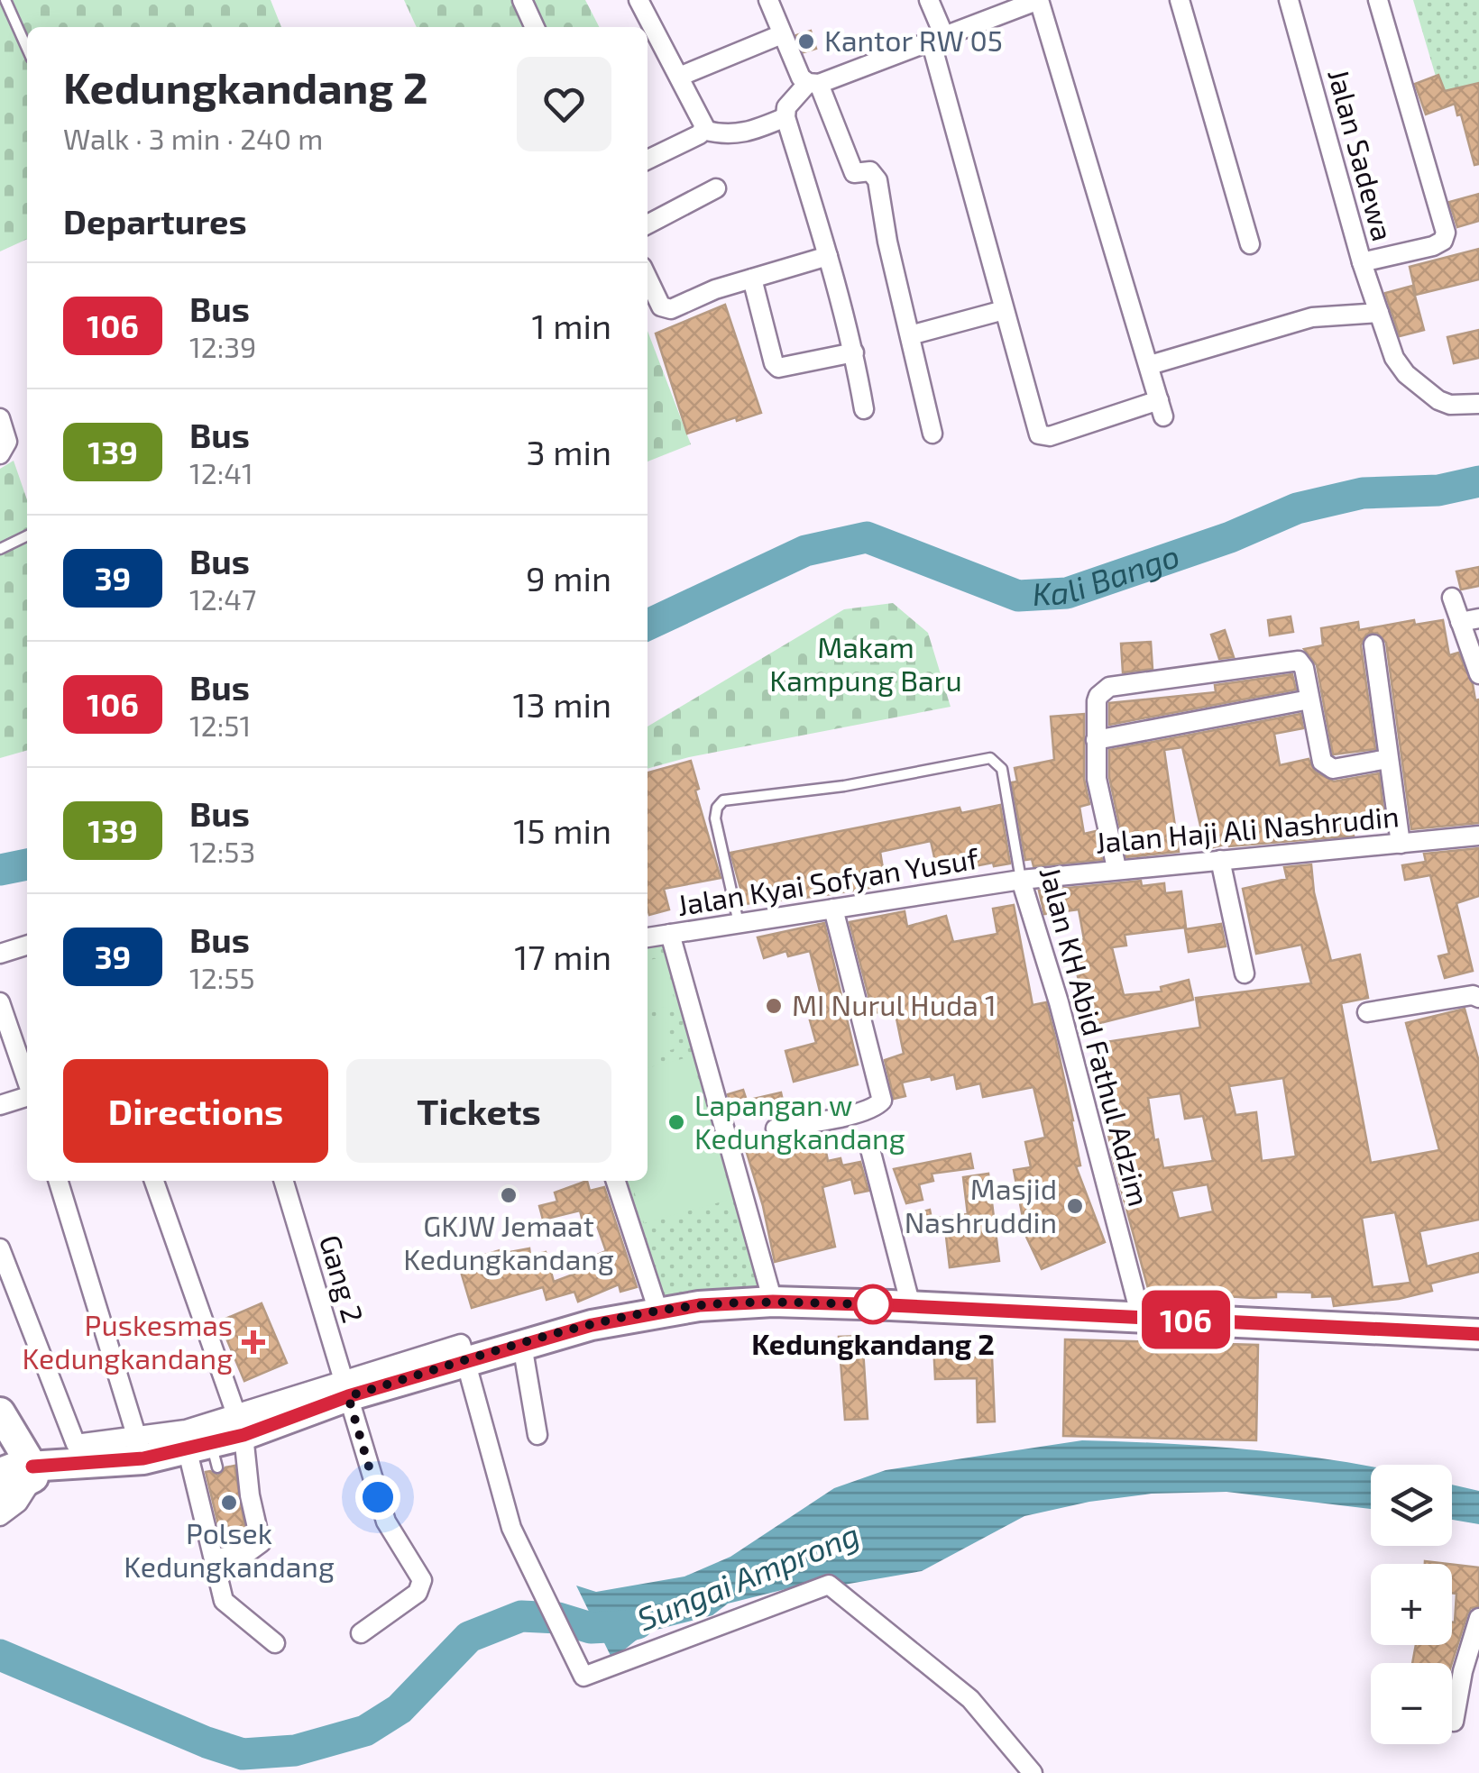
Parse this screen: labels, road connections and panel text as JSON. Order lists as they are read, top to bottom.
{
  "streets": {
    "street": [
      "Jalan Sadewa",
      "Jalan Haji Ali Nashrudin",
      "Jalan Kyai Sofyan Yusuf",
      "Jalan KH Abid Fathul Adzim",
      "Gang 2"
    ]
  },
  "crossings": [
    ["Jalan Haji Ali Nashrudin", "Jalan Kyai Sofyan Yusuf"],
    ["Jalan Haji Ali Nashrudin", "Jalan KH Abid Fathul Adzim"],
    ["Jalan Kyai Sofyan Yusuf", "Jalan KH Abid Fathul Adzim"]
  ],
  "water": ["Kali Bango", "Sungai Amprong"],
  "parks": ["Makam Kampung Baru"],
  "places": {
    "other": [
      "Kantor RW 05",
      "MI Nurul Huda 1",
      "Lapangan w Kedungkandang",
      "GKJW Jemaat Kedungkandang",
      "Masjid Nashruddin",
      "Kedungkandang 2",
      "Polsek Kedungkandang"
    ],
    "health": ["Puskesmas Kedungkandang"]
  },
  "lines": ["bus line 106"],
  "page": {
    "on_map": "106",
    "heading": [
      ["Kedungkandang 2", "Walk · 3 min · 240 m"],
      "Departures"
    ],
    "list": [
      {
        "mark": "106",
        "name": "Bus",
        "note": "12:39",
        "value": "1 min"
      },
      {
        "mark": "139",
        "name": "Bus",
        "note": "12:41",
        "value": "3 min"
      },
      {
        "mark": "39",
        "name": "Bus",
        "note": "12:47",
        "value": "9 min"
      },
      {
        "mark": "106",
        "name": "Bus",
        "note": "12:51",
        "value": "13 min"
      },
      {
        "mark": "139",
        "name": "Bus",
        "note": "12:53",
        "value": "15 min"
      },
      {
        "mark": "39",
        "name": "Bus",
        "note": "12:55",
        "value": "17 min"
      }
    ],
    "buttons": ["Directions", "Tickets"],
    "map_buttons": ["+", "−"]
  }
}
